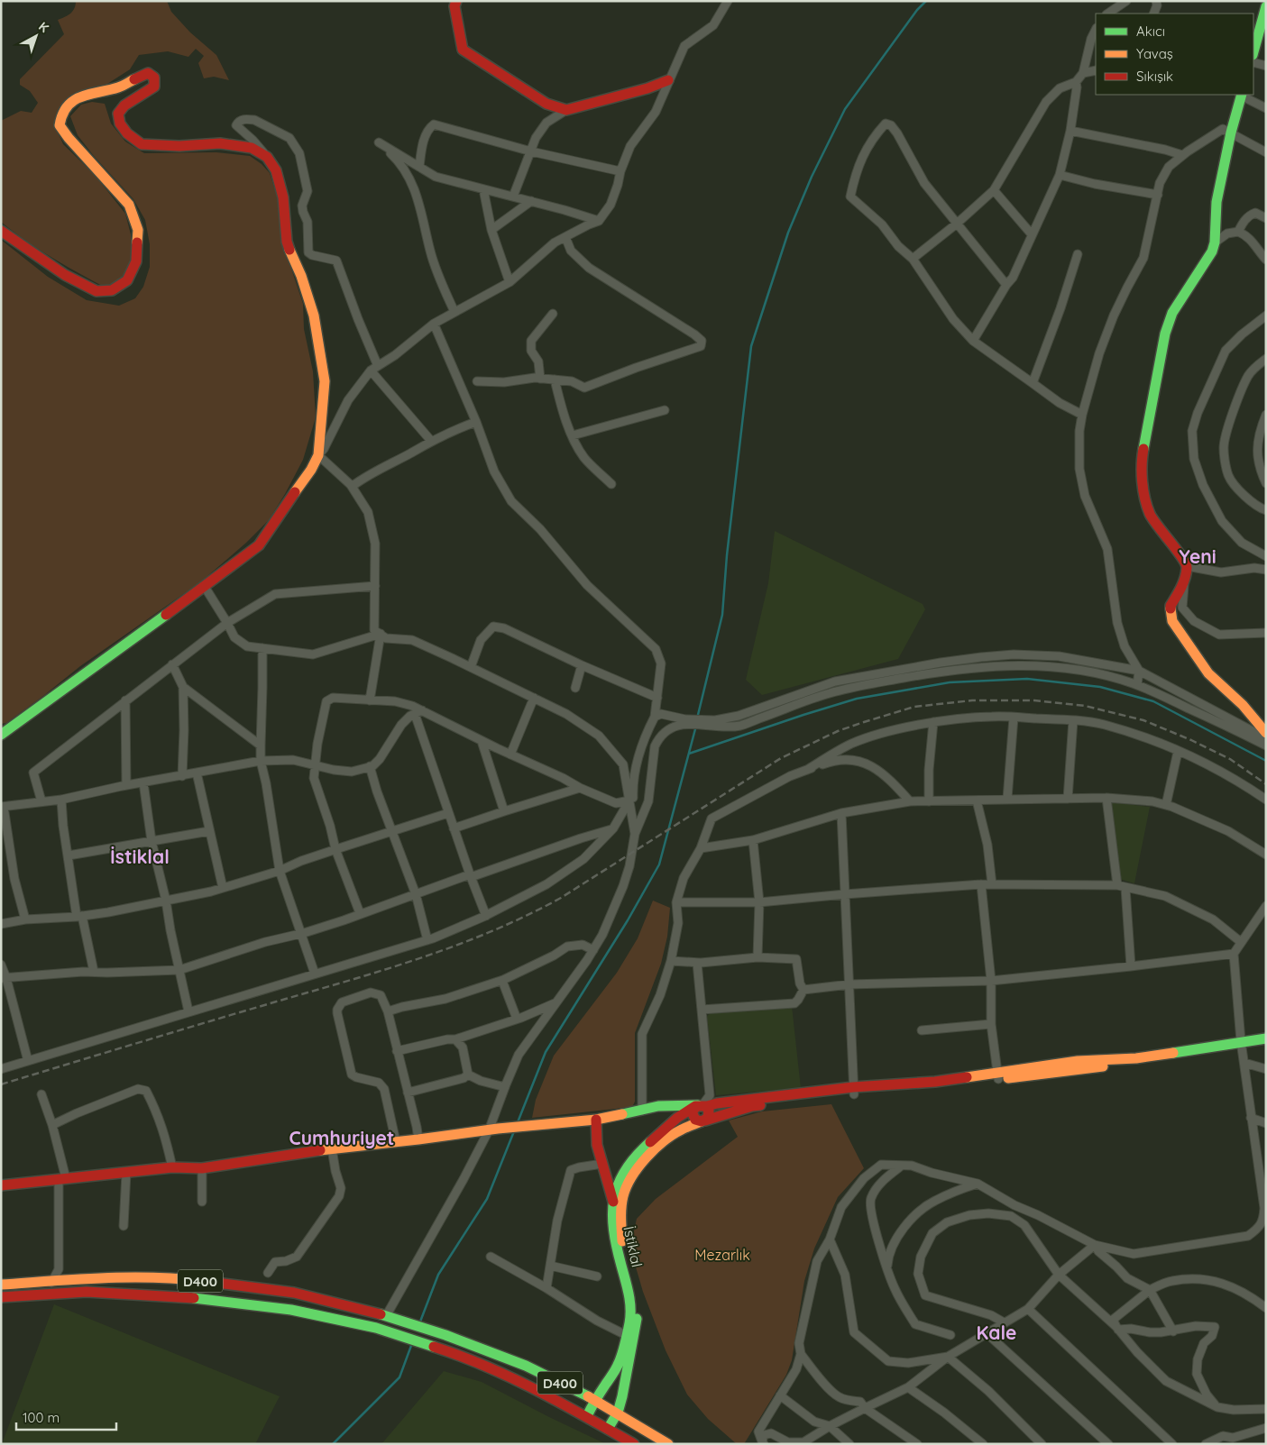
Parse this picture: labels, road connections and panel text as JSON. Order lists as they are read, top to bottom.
{
  "streets": {
    "main road": ["İstiklal", "D400"]
  },
  "crossings": [
    ["İstiklal", "D400"]
  ],
  "districts": [
    "Yeni",
    "İstiklal",
    "Cumhuriyet",
    "Kale"
  ],
  "parks": ["Mezarlık"],
  "legend": ["Akıcı", "Yavaş", "Sıkışık"],
  "scale_bar": "100 m",
  "north": "top right"
}
